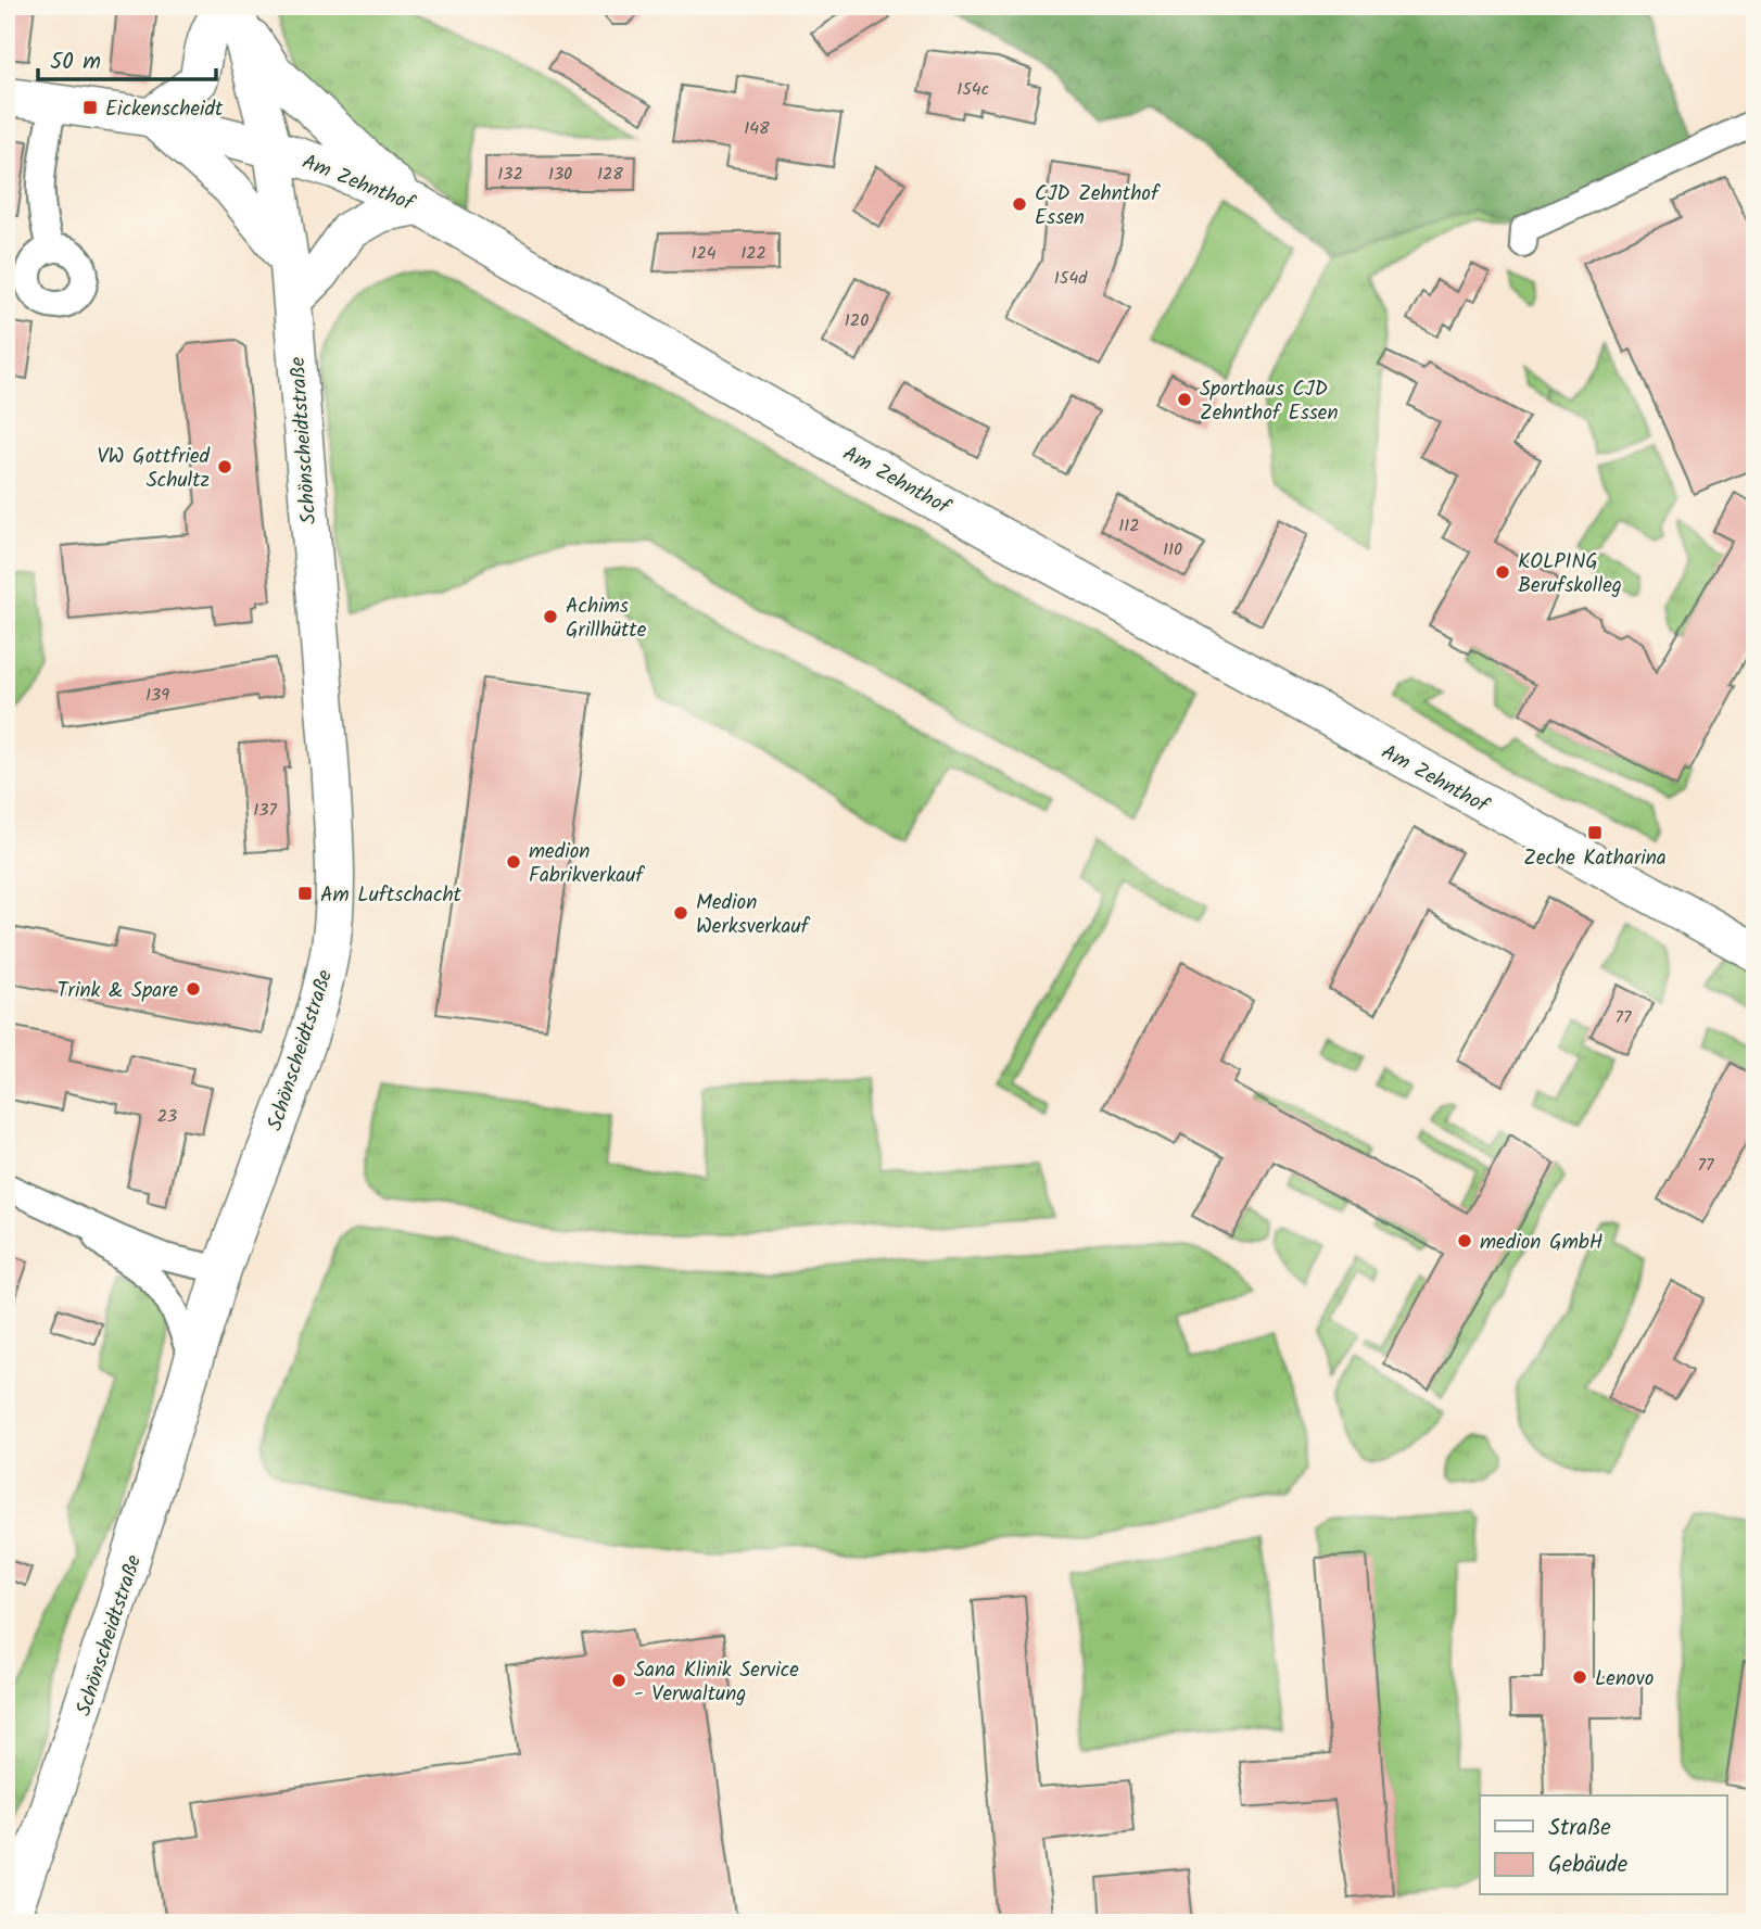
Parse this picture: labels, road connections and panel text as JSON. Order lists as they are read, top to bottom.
{
  "streets": {
    "main road": ["Am Zehnthof", "Schönscheidtstraße"]
  },
  "crossings": [
    ["Am Zehnthof", "Schönscheidtstraße"]
  ],
  "places": {
    "transit": ["Eickenscheidt", "Zeche Katharina", "Am Luftschacht"],
    "other": [
      "CJD Zehnthof Essen",
      "Sporthaus CJD Zehnthof Essen",
      "VW Gottfried Schultz",
      "KOLPING Berufskolleg",
      "Achims Grillhütte",
      "medion Fabrikverkauf",
      "Medion Werksverkauf",
      "Trink & Spare",
      "medion GmbH",
      "Lenovo",
      "Sana Klinik Service - Verwaltung"
    ]
  },
  "house_numbers": [
    "154c",
    "148",
    "132",
    "130",
    "128",
    "124",
    "122",
    "154d",
    "120",
    "112",
    "110",
    "139",
    "137",
    "77",
    "23",
    "77"
  ],
  "legend": ["Straße", "Gebäude"],
  "scale_bar": "50 m"
}
